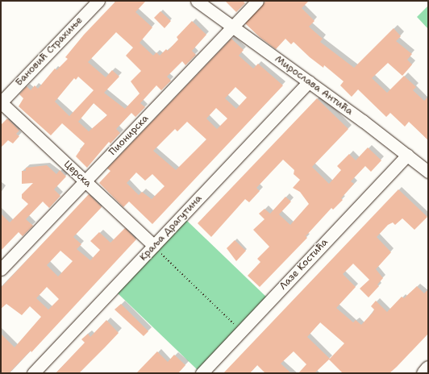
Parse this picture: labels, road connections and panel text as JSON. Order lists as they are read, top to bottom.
{
  "streets": {
    "street": [
      "Бановић Страхиње",
      "Мирослава Антића",
      "Пионирска",
      "Церска",
      "Краља Драгутина",
      "Лазе Костића"
    ]
  },
  "crossings": [
    ["Бановић Страхиње", "Церска"],
    ["Мирослава Антића", "Пионирска"],
    ["Мирослава Антића", "Краља Драгутина"],
    ["Мирослава Антића", "Лазе Костића"],
    ["Пионирска", "Церска"],
    ["Церска", "Краља Драгутина"]
  ]
}
